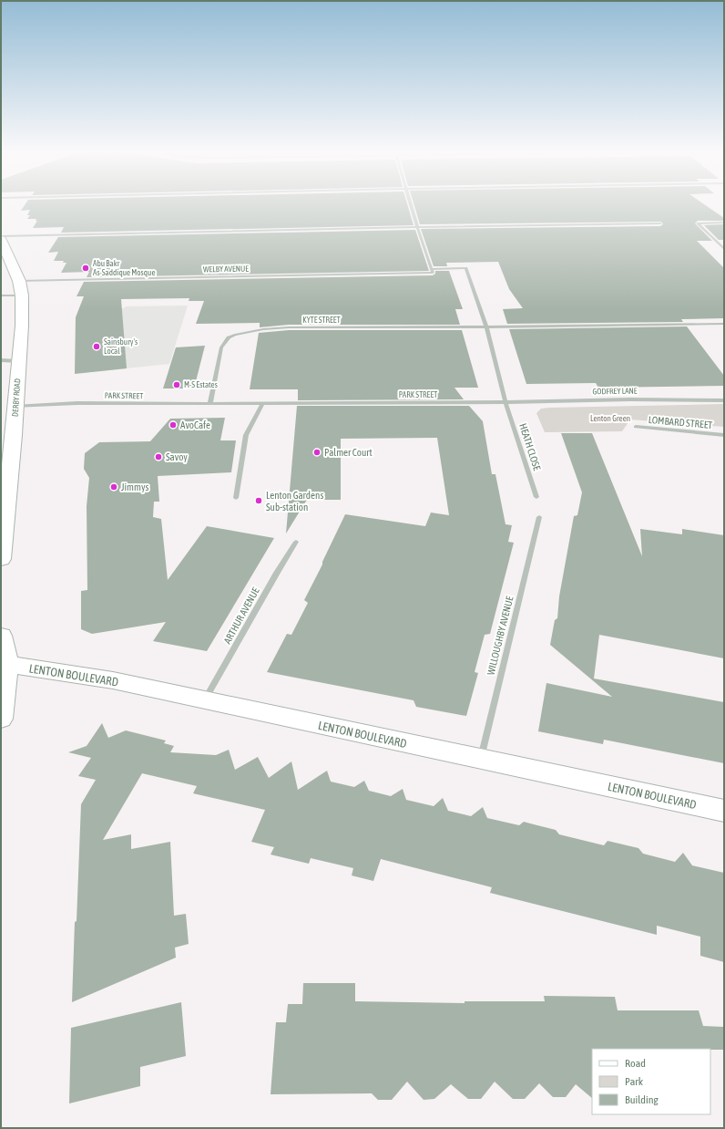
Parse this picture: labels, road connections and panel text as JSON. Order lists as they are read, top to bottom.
{
  "streets": {
    "main road": ["DERBY ROAD", "LENTON BOULEVARD"],
    "street": [
      "WELBY AVENUE",
      "KYTE STREET",
      "GODFREY LANE",
      "PARK STREET",
      "LOMBARD STREET",
      "HEATH CLOSE",
      "ARTHUR AVENUE",
      "WILLOUGHBY AVENUE"
    ]
  },
  "crossings": [
    ["WELBY AVENUE", "KYTE STREET"],
    ["WELBY AVENUE", "DERBY ROAD"],
    ["KYTE STREET", "PARK STREET"],
    ["GODFREY LANE", "PARK STREET"],
    ["GODFREY LANE", "HEATH CLOSE"],
    ["PARK STREET", "DERBY ROAD"],
    ["PARK STREET", "HEATH CLOSE"],
    ["ARTHUR AVENUE", "LENTON BOULEVARD"],
    ["WILLOUGHBY AVENUE", "LENTON BOULEVARD"]
  ],
  "parks": ["Lenton Green"],
  "places": [
    "Abu Bakr As-Saddique Mosque",
    "Sainsbury's Local",
    "M-S Estates",
    "AvoCafe",
    "Palmer Court",
    "Savoy",
    "Jimmys",
    "Lenton Gardens Sub-station"
  ],
  "legend": ["Road", "Park", "Building"]
}
